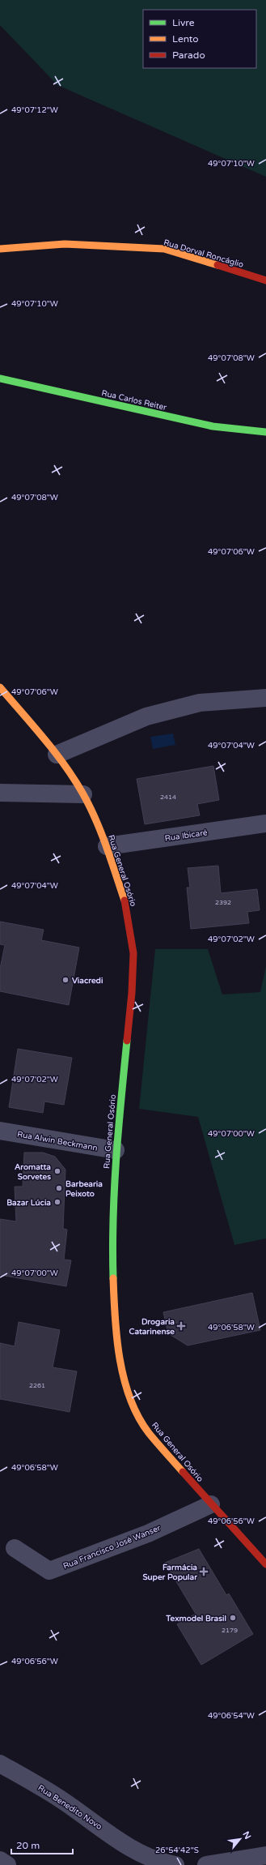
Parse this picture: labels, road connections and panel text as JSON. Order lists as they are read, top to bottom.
{
  "streets": {
    "main road": ["Rua Dorval Roncáglio", "Rua Carlos Reiter", "Rua General Osório"],
    "street": [
      "Rua Ibicaré",
      "Rua Alwin Beckmann",
      "Rua Francisco José Wanser",
      "Rua Benedito Novo"
    ]
  },
  "crossings": [
    ["Rua Ibicaré", "Rua General Osório"],
    ["Rua General Osório", "Rua Alwin Beckmann"],
    ["Rua General Osório", "Rua Francisco José Wanser"]
  ],
  "places": {
    "other": [
      "Viacredi",
      "Aromatta Sorvetes",
      "Barbearia Peixoto",
      "Bazar Lúcia",
      "Texmodel Brasil"
    ],
    "health": ["Drogaria Catarinense", "Farmácia Super Popular"]
  },
  "house_numbers": [
    "2414",
    "2392",
    "2261",
    "2179"
  ],
  "legend": ["Livre", "Lento", "Parado"],
  "scale_bar": "20 m",
  "north": "top right",
  "coordinates": [
    "49°07'12\"W",
    "49°07'10\"W",
    "49°07'08\"W",
    "49°07'06\"W",
    "49°07'04\"W",
    "49°07'02\"W",
    "49°07'00\"W",
    "49°06'58\"W",
    "49°06'56\"W",
    "49°06'54\"W",
    "26°54'42\"S"
  ]
}
